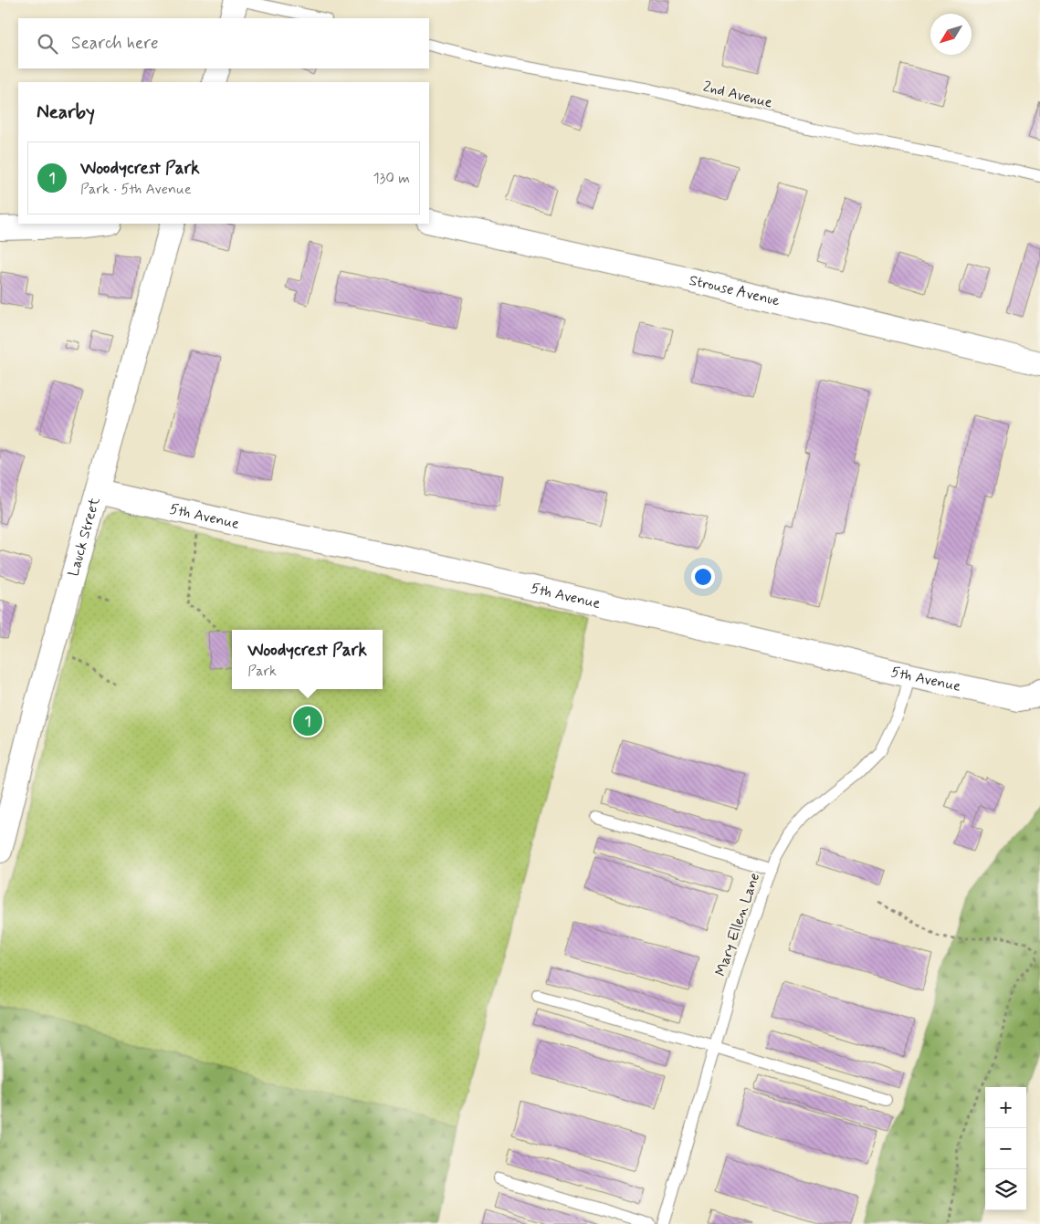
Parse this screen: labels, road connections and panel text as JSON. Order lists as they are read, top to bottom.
{
  "streets": {
    "street": ["Strouse Avenue", "5th Avenue", "Lauck Street"],
    "lane": ["2nd Avenue", "Mary Ellen Lane"]
  },
  "crossings": [
    ["5th Avenue", "Lauck Street"],
    ["5th Avenue", "Mary Ellen Lane"]
  ],
  "north": "bottom left",
  "page": {
    "search": "Search here",
    "heading": "Nearby",
    "list": [
      {
        "mark": "1",
        "name": "Woodycrest Park",
        "note": "Park · 5th Avenue",
        "value": "130 m"
      }
    ],
    "popup": ["Woodycrest Park", "Park"],
    "pins": "1",
    "map_buttons": ["+", "−"]
  }
}
